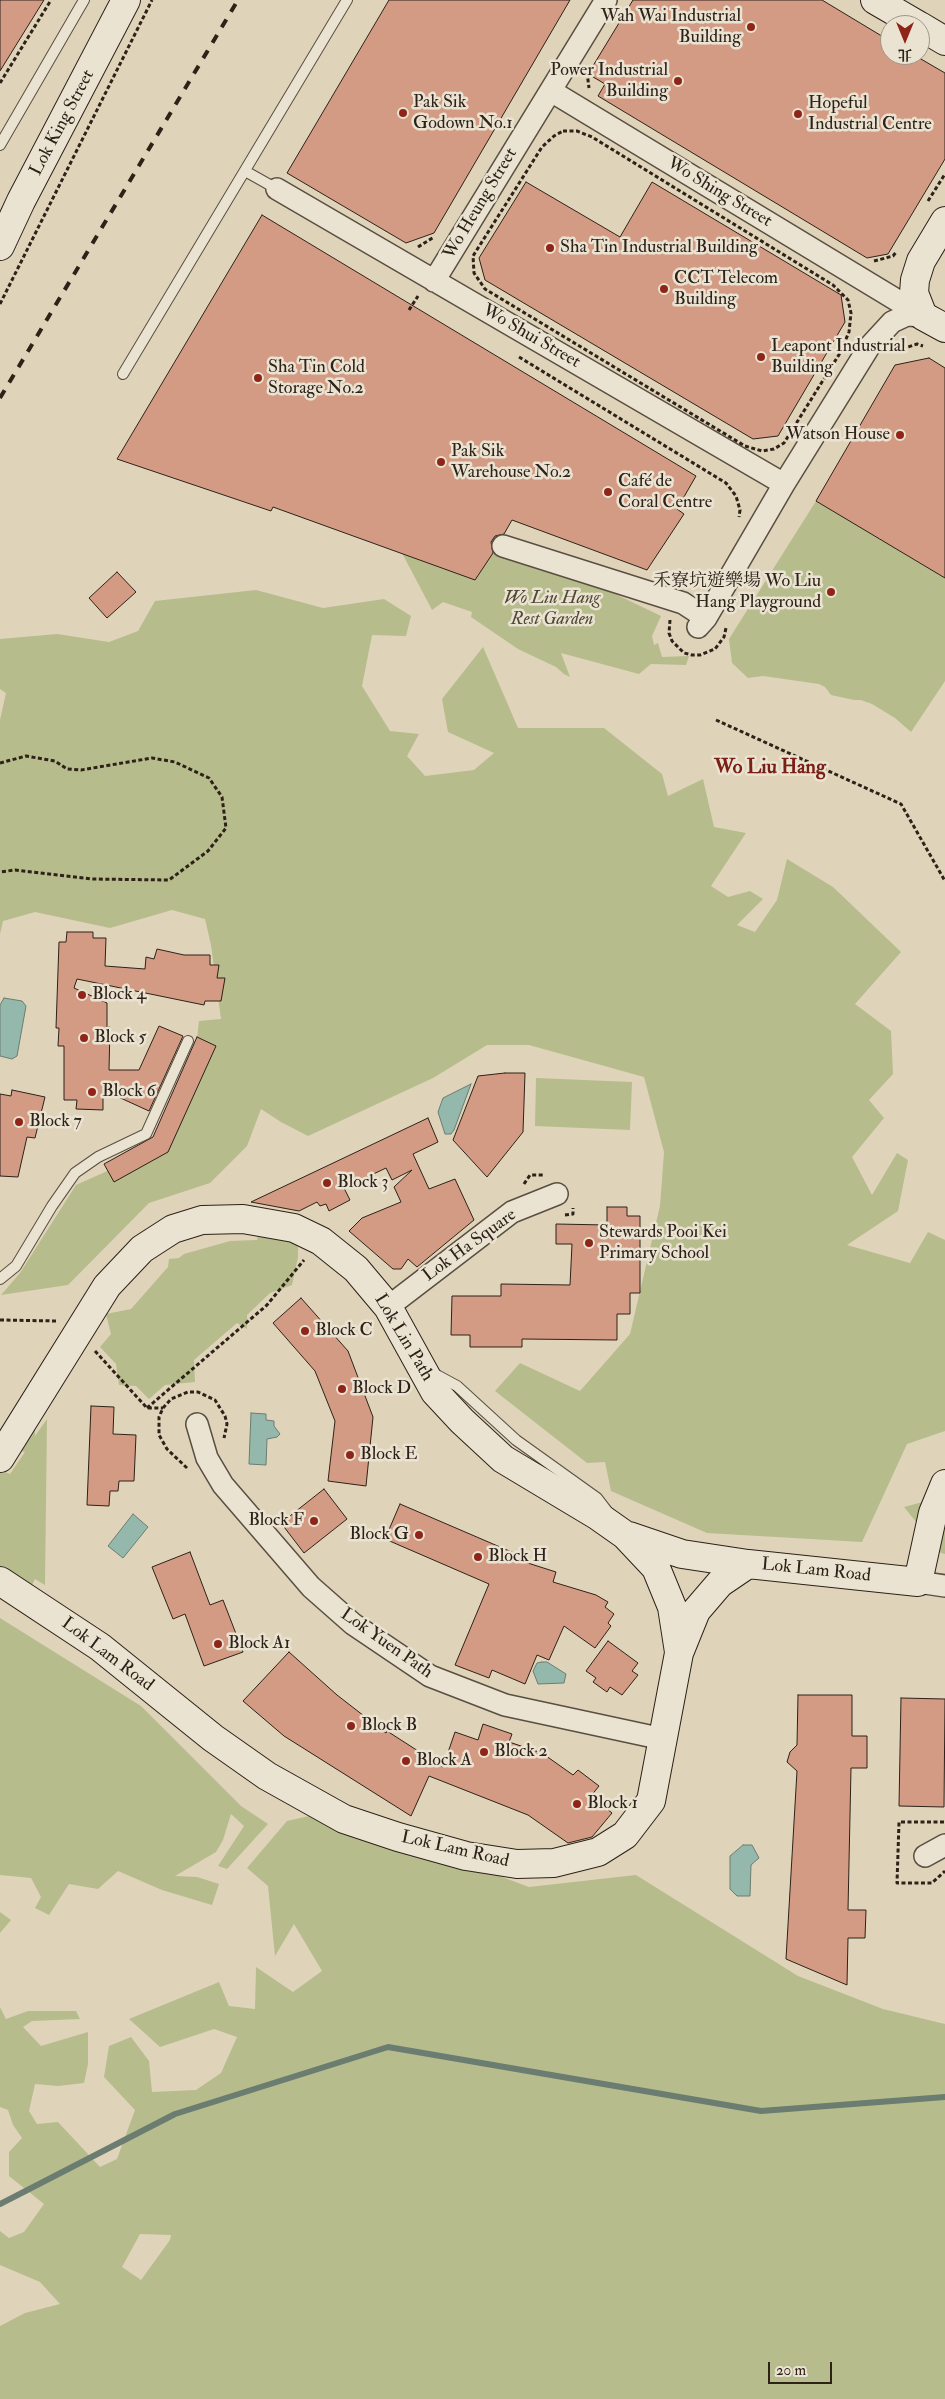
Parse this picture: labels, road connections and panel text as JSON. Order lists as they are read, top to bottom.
{
  "streets": {
    "street": [
      "Lok King Street",
      "Wo Shing Street",
      "Wo Heung Street",
      "Wo Shui Street",
      "Lok Ha Square",
      "Lok Lin Path",
      "Lok Lam Road",
      "Lok Yuen Path"
    ]
  },
  "crossings": [
    ["Wo Shing Street", "Wo Heung Street"],
    ["Wo Heung Street", "Wo Shui Street"],
    ["Lok Ha Square", "Lok Lin Path"],
    ["Lok Lin Path", "Lok Lam Road"],
    ["Lok Lam Road", "Lok Yuen Path"]
  ],
  "districts": ["Wo Liu Hang"],
  "parks": ["Wo Liu Hang Rest Garden"],
  "places": [
    "Wah Wai Industrial Building",
    "Power Industrial Building",
    "Pak Sik Godown No.1",
    "Hopeful Industrial Centre",
    "Sha Tin Industrial Building",
    "CCT Telecom Building",
    "Leapont Industrial Building",
    "Sha Tin Cold Storage No.2",
    "Watson House",
    "Pak Sik Warehouse No.2",
    "Café de Coral Centre",
    "禾寮坑遊樂場 Wo Liu Hang Playground",
    "Block 4",
    "Block 5",
    "Block 6",
    "Block 7",
    "Block 3",
    "Stewards Pooi Kei Primary School",
    "Block C",
    "Block D",
    "Block E",
    "Block F",
    "Block G",
    "Block H",
    "Block A1",
    "Block B",
    "Block 2",
    "Block A",
    "Block 1"
  ],
  "scale_bar": "20 m",
  "north": "bottom"
}
